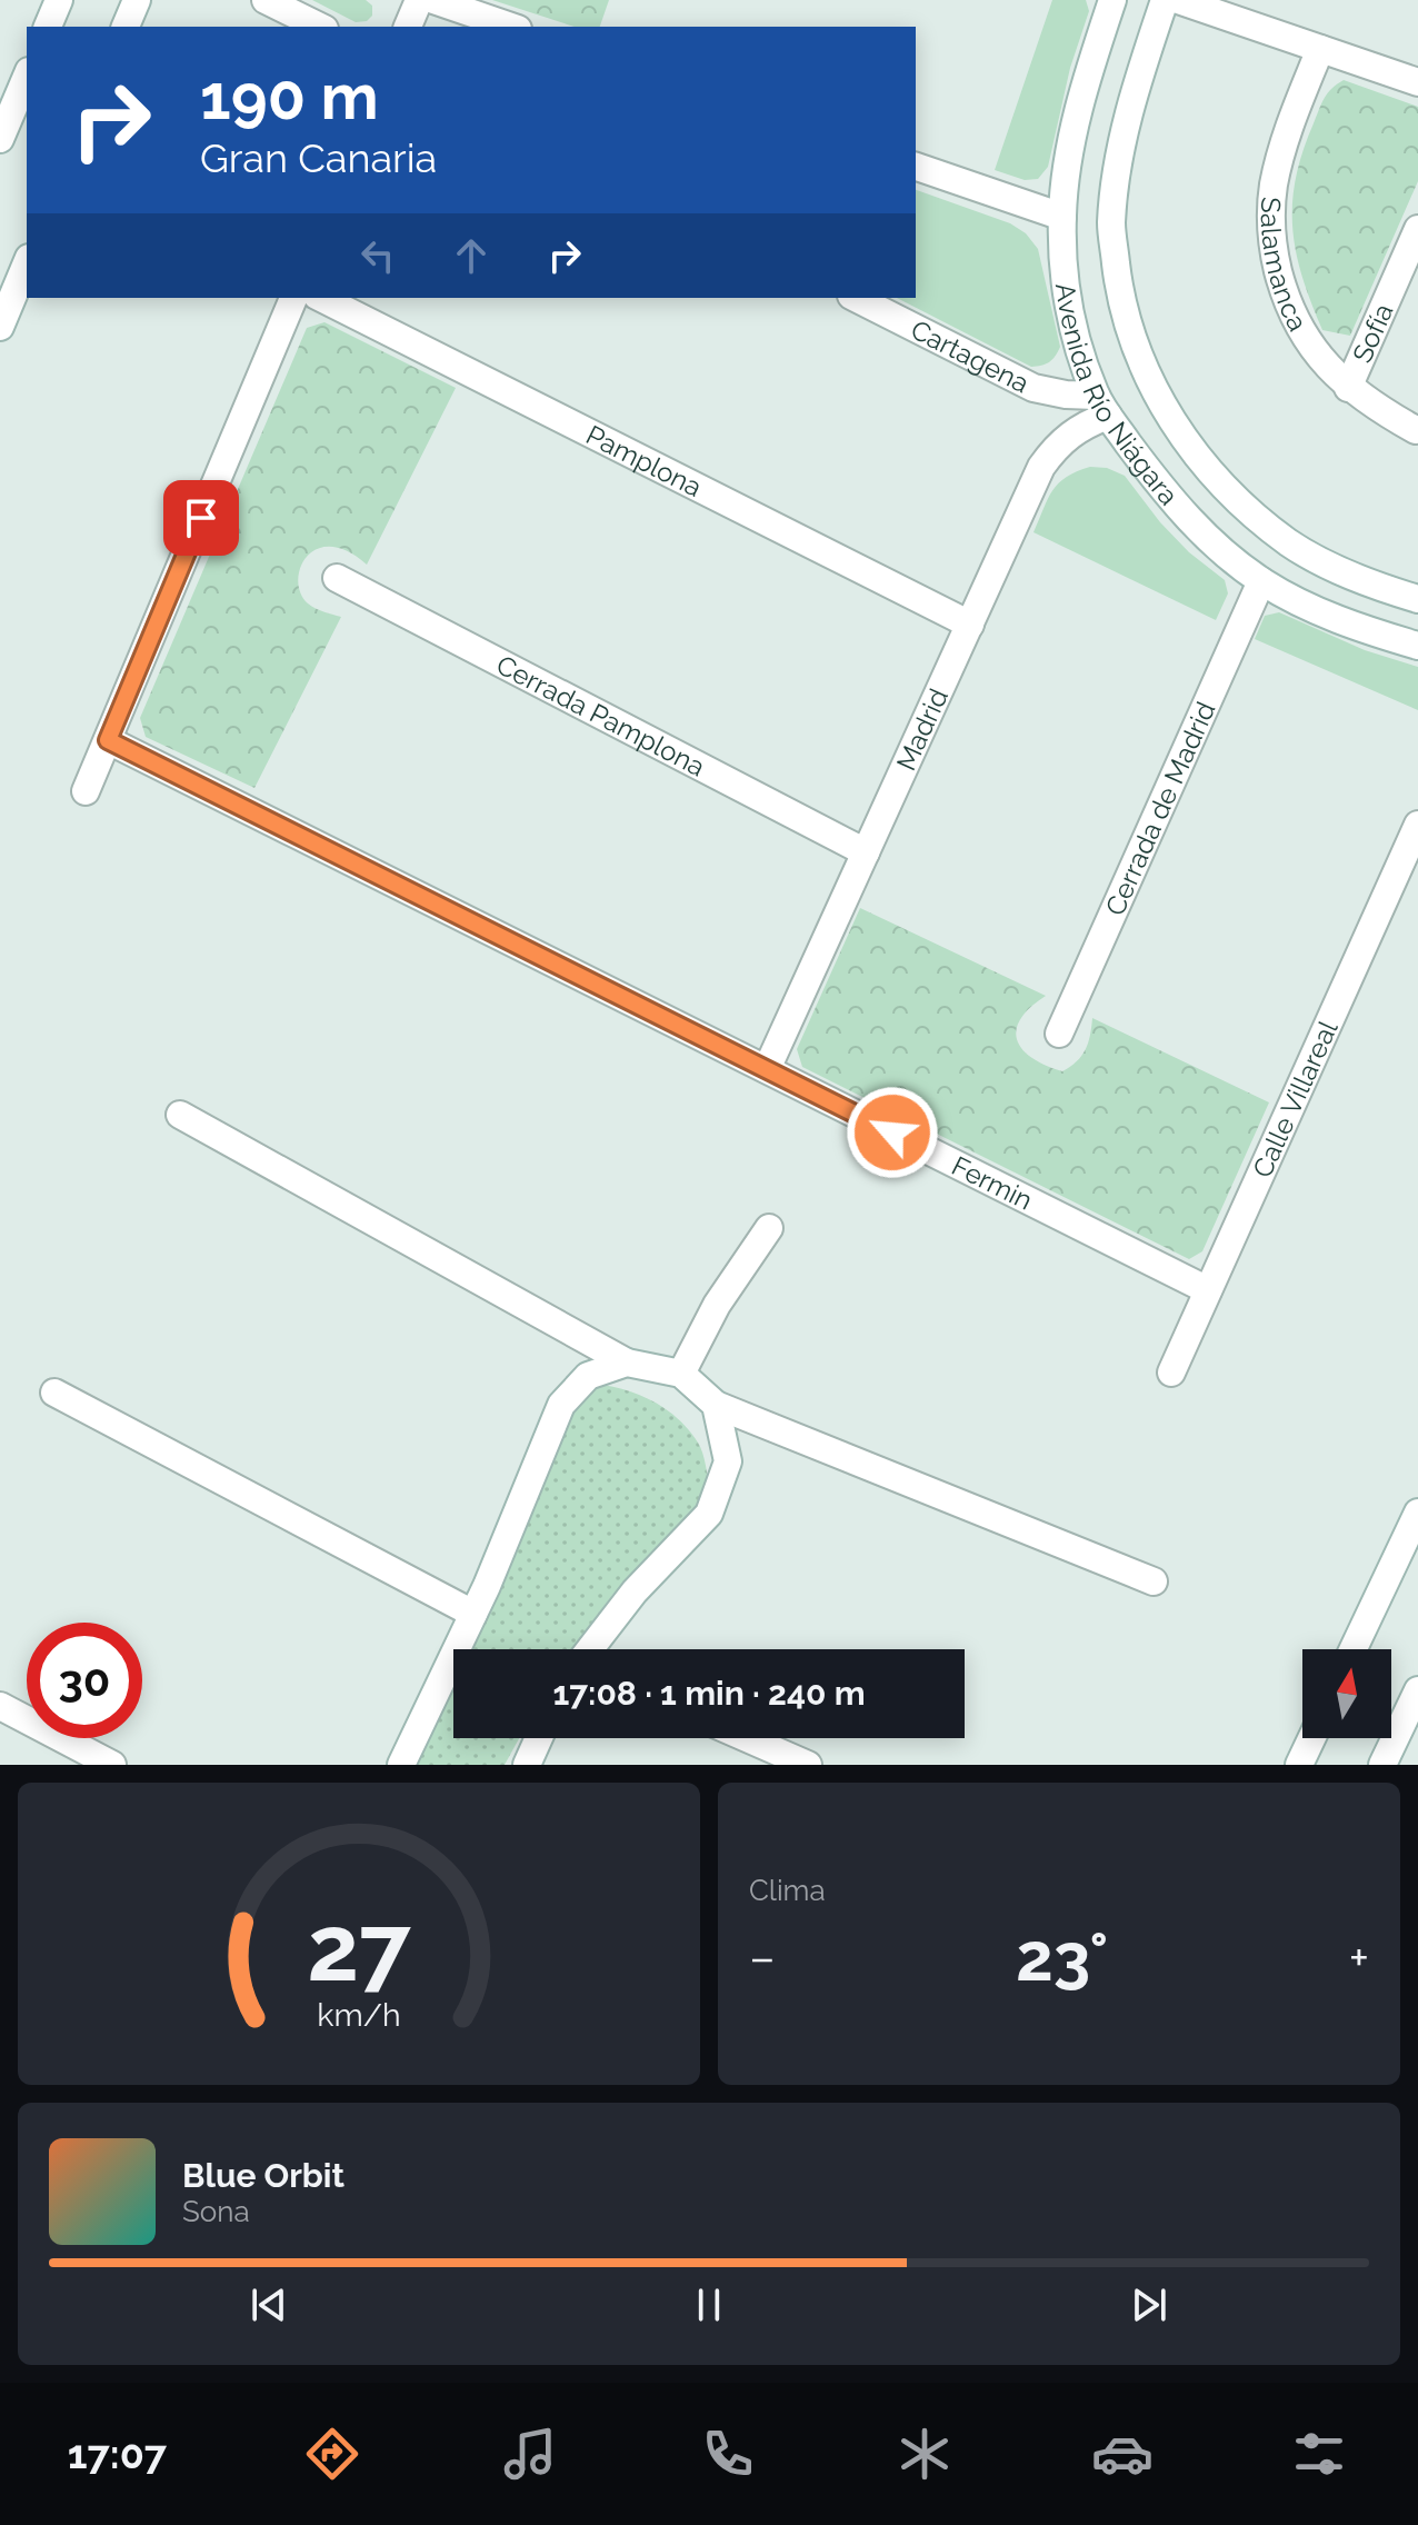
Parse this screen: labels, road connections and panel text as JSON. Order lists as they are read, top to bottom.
{
  "streets": {
    "street": [
      "Salamanca",
      "Sofía",
      "Cartagena",
      "Avenida Río Niágara",
      "Pamplona",
      "Cerrada Pamplona",
      "Madrid",
      "Cerrada de Madrid",
      "Calle Villareal",
      "Fermin"
    ]
  },
  "crossings": [
    ["Salamanca", "Sofía"],
    ["Cartagena", "Avenida Río Niágara"],
    ["Cartagena", "Madrid"],
    ["Avenida Río Niágara", "Madrid"],
    ["Avenida Río Niágara", "Cerrada de Madrid"],
    ["Pamplona", "Madrid"],
    ["Cerrada Pamplona", "Madrid"],
    ["Madrid", "Fermin"],
    ["Calle Villareal", "Fermin"]
  ],
  "north": "top",
  "page": {
    "turn": ["190 m", "Gran Canaria"],
    "limit": "30",
    "trip": "17:08 · 1 min · 240 m",
    "tile": "Clima",
    "heat": ["−", "23°", "+"],
    "song": ["Blue Orbit", "Sona"],
    "tabs": "17:07",
    "gauge": ["27", "km/h"]
  }
}
